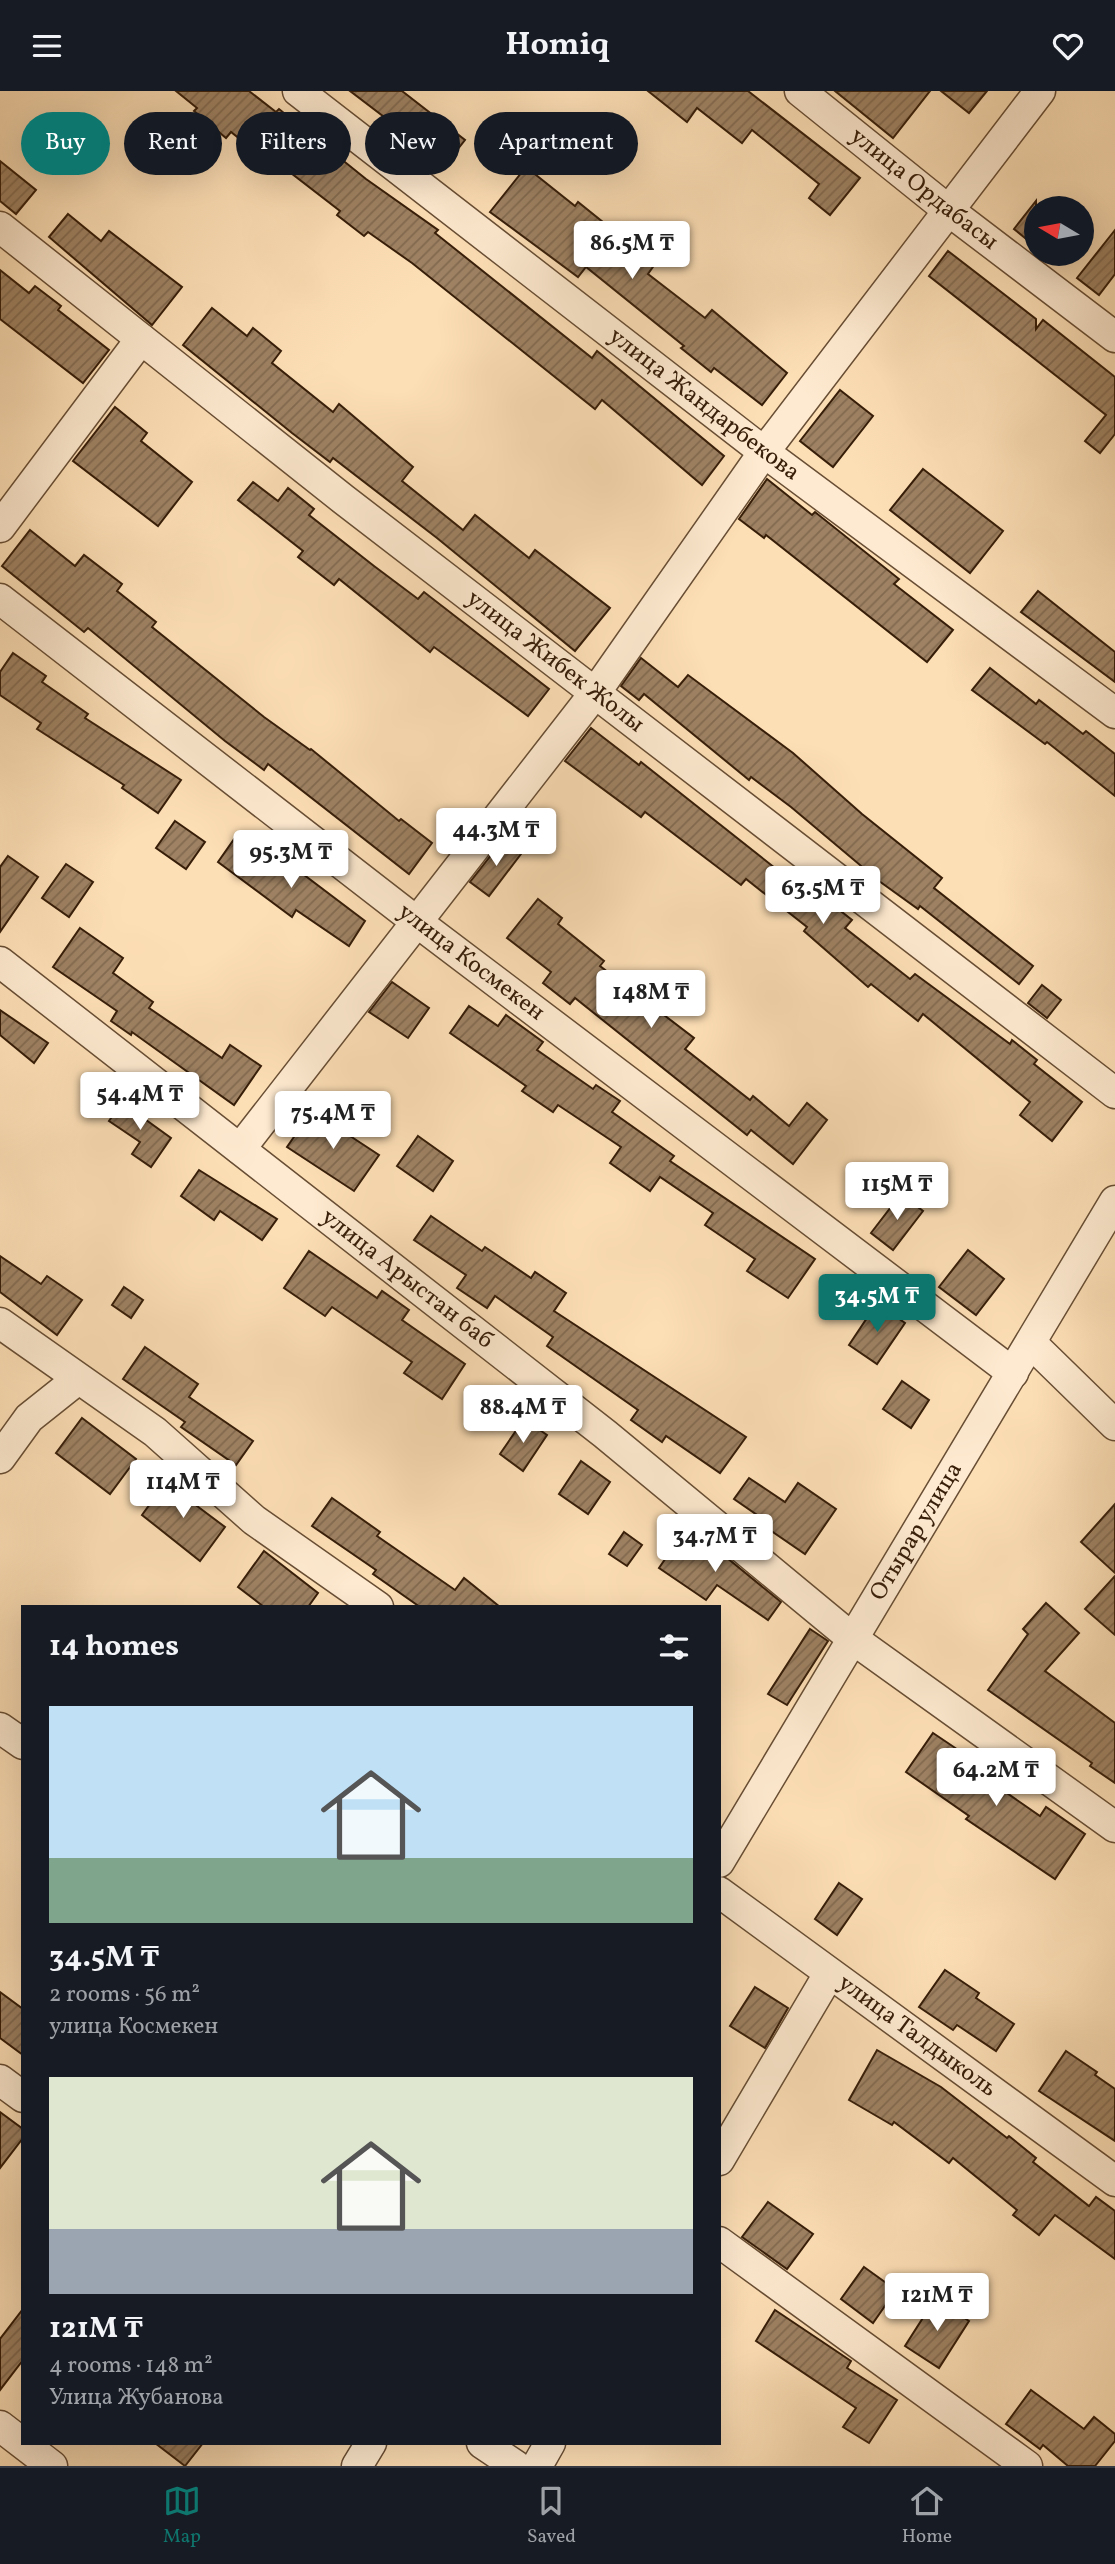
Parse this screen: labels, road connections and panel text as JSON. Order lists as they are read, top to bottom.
{
  "streets": {
    "street": [
      "улица Ордабасы",
      "улица Жандарбекова",
      "улица Жибек Жолы",
      "улица Космекен",
      "улица Арыстан баб",
      "Отырар улица",
      "улица Талдыколь"
    ]
  },
  "crossings": [
    ["улица Космекен", "Отырар улица"],
    ["улица Арыстан баб", "Отырар улица"]
  ],
  "north": "left",
  "page": {
    "header": "Homiq",
    "chip": [
      "Buy",
      "Rent",
      "Filters",
      "New",
      "Apartment"
    ],
    "price": [
      "86.5M ₸",
      "44.3M ₸",
      "95.3M ₸",
      "63.5M ₸",
      "148M ₸",
      "54.4M ₸",
      "75.4M ₸",
      "115M ₸",
      "34.5M ₸",
      "88.4M ₸",
      "114M ₸",
      "34.7M ₸",
      "64.2M ₸",
      "121M ₸"
    ],
    "heading": "14 homes",
    "list": [
      {
        "name": "34.5M ₸",
        "note": "2 rooms · 56 m² · улица Космекен"
      },
      {
        "name": "121M ₸",
        "note": "4 rooms · 148 m² · Улица Жубанова"
      }
    ],
    "tabs": ["Map", "Saved", "Home"]
  }
}
